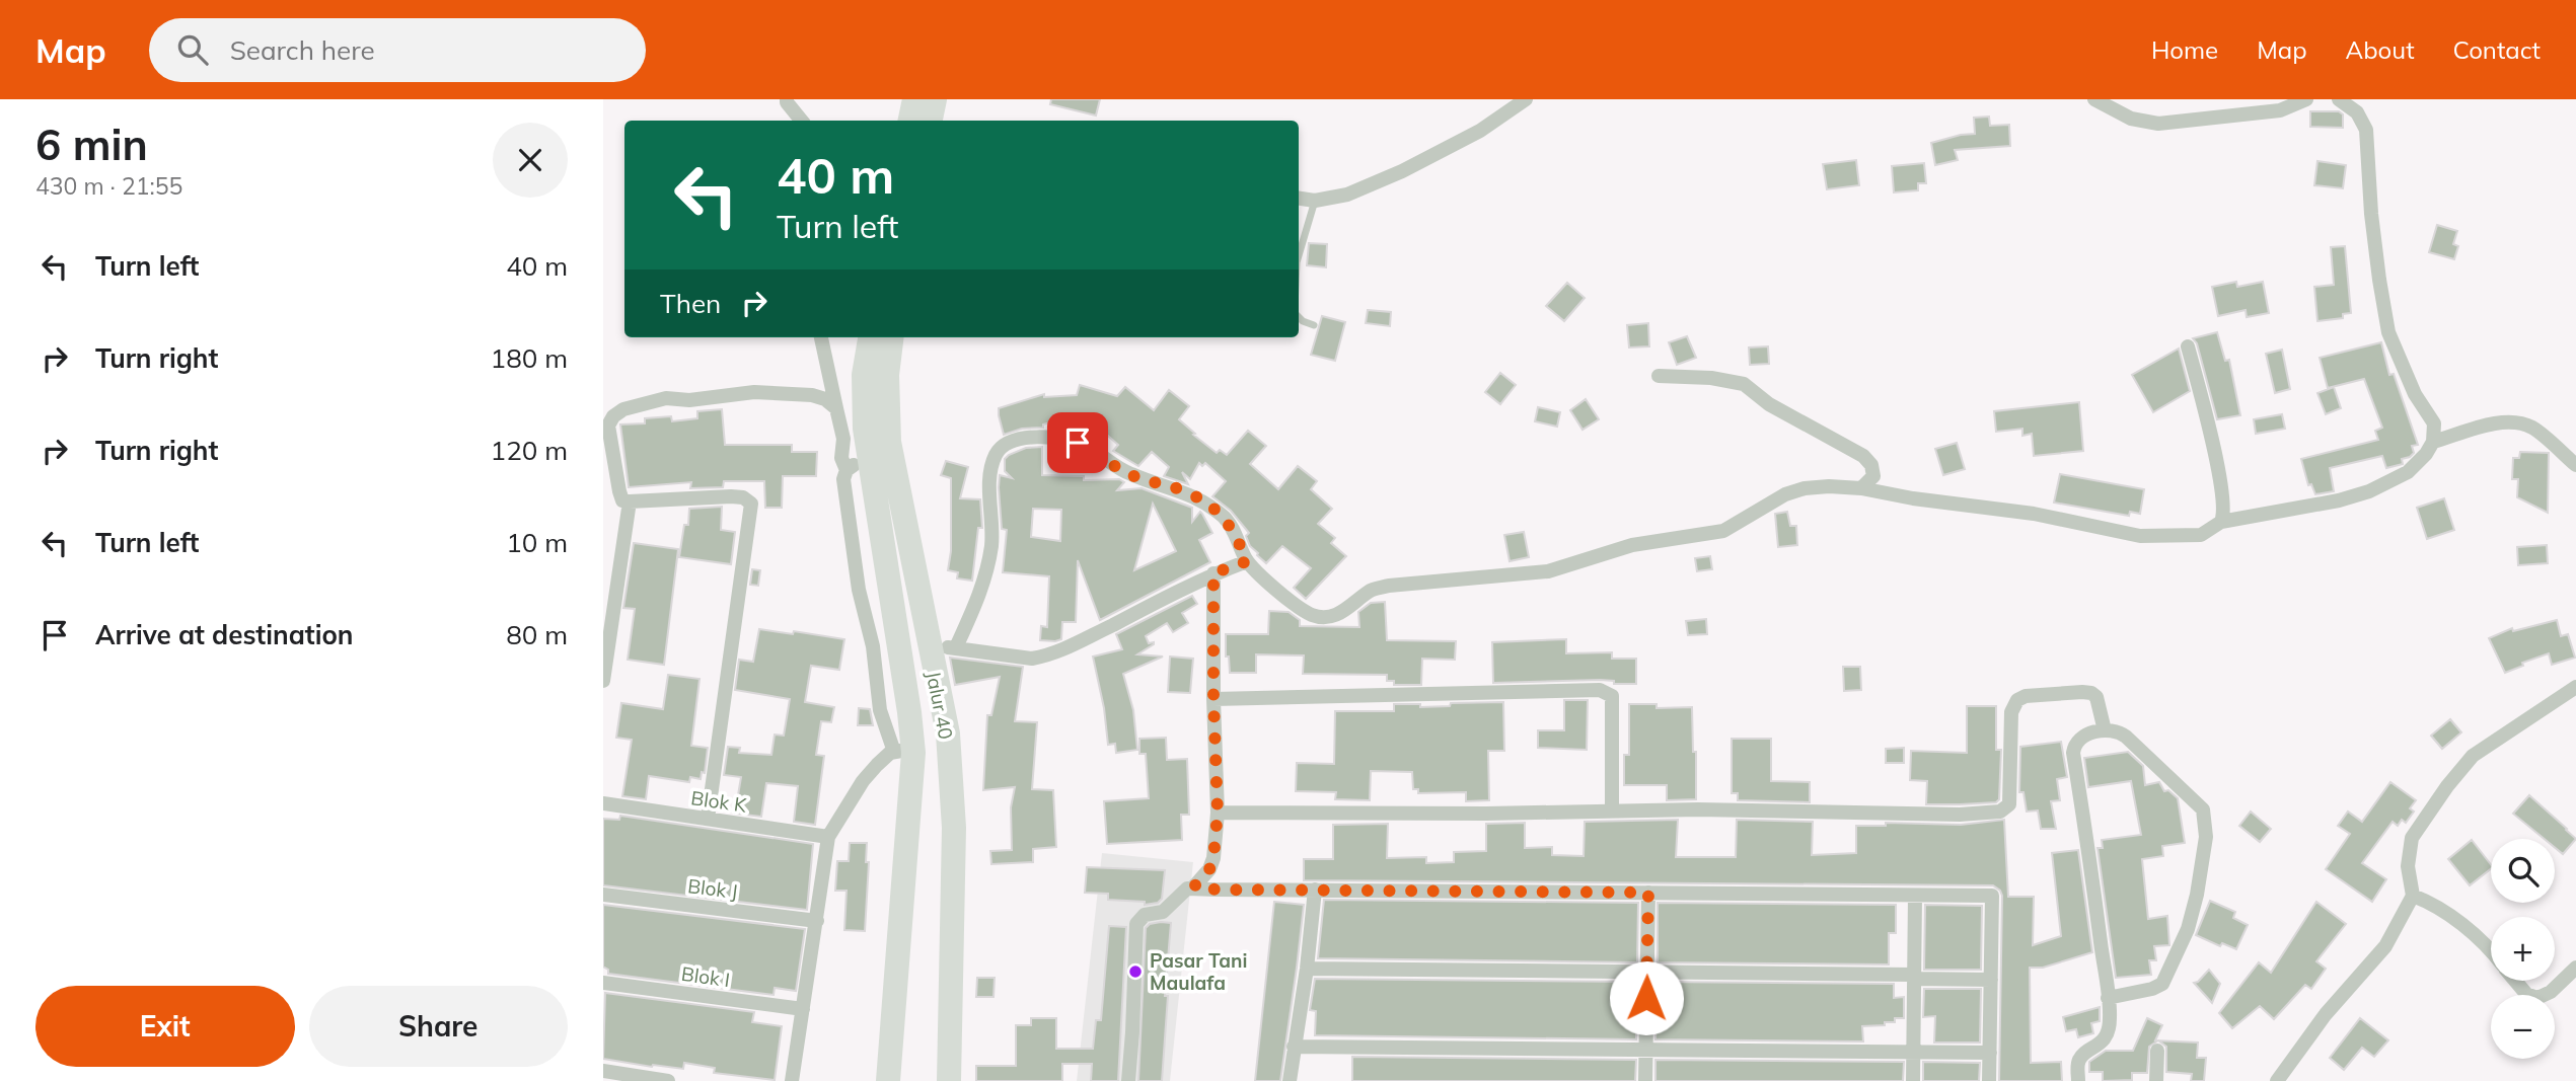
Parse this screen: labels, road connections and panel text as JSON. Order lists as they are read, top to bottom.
{
  "streets": {
    "highway": ["Jalur 40"],
    "street": ["Blok K", "Blok J", "Blok I"]
  },
  "places": ["Pasar Tani Maulafa"],
  "page": {
    "header": "Map",
    "search": "Search here",
    "nav": [
      "Home",
      "Map",
      "About",
      "Contact"
    ],
    "heading": ["6 min", "430 m · 21:55"],
    "turn": ["40 m", "Turn left"],
    "list": [
      {
        "name": "Turn left",
        "value": "40 m"
      },
      {
        "name": "Turn right",
        "value": "180 m"
      },
      {
        "name": "Turn right",
        "value": "120 m"
      },
      {
        "name": "Turn left",
        "value": "10 m"
      },
      {
        "name": "Arrive at destination",
        "value": "80 m"
      }
    ],
    "then": "Then",
    "map_buttons": ["+", "−"],
    "buttons": ["Exit", "Share"]
  }
}
